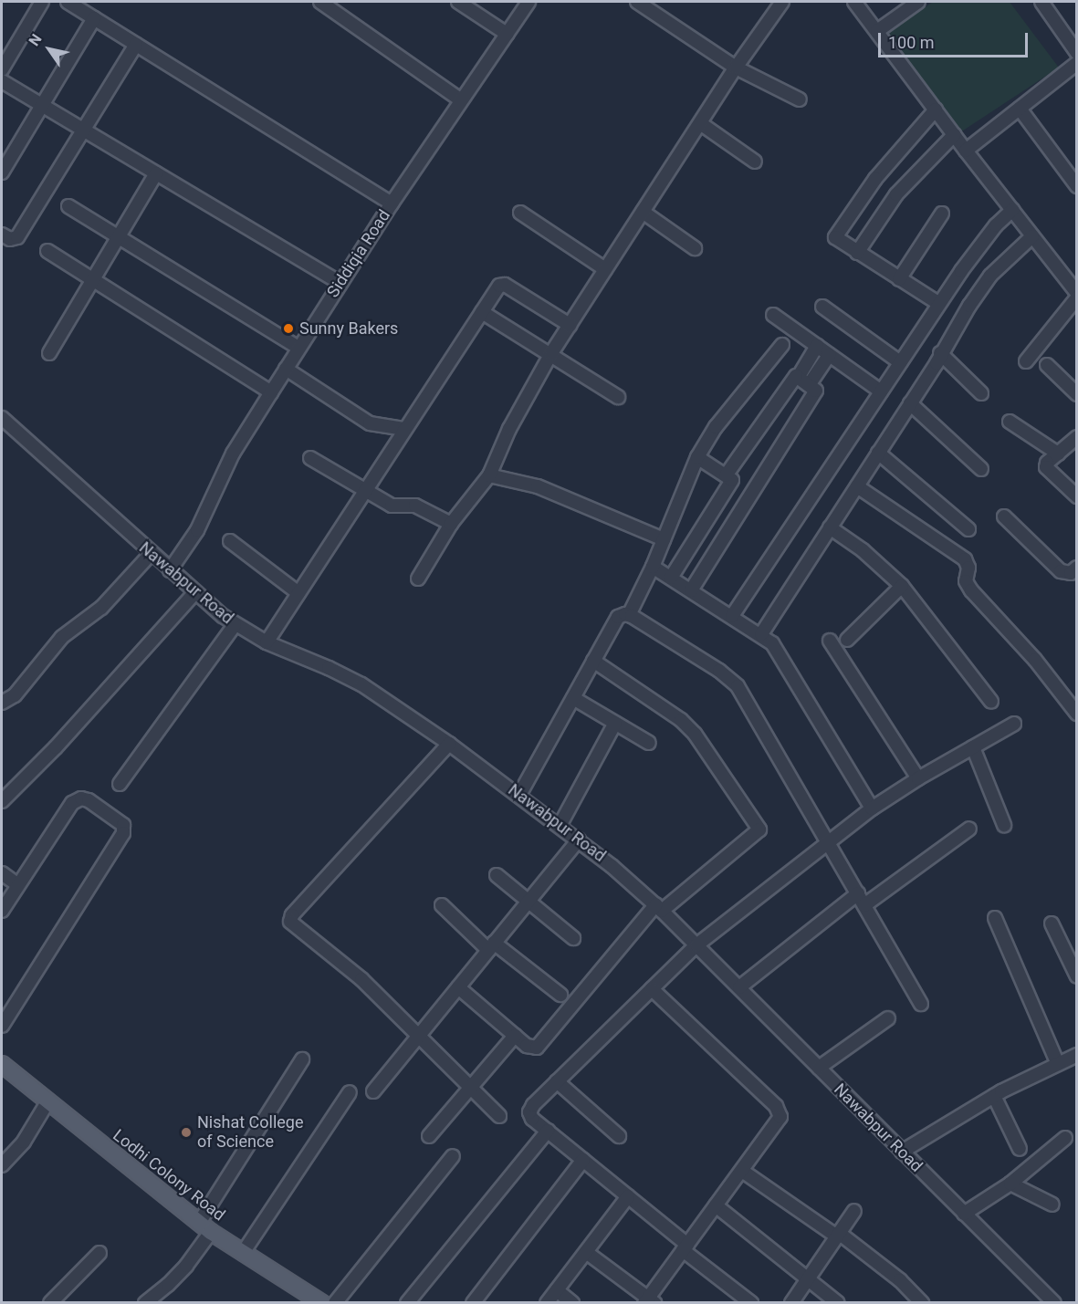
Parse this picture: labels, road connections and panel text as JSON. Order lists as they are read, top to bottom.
{
  "streets": {
    "main road": ["Lodhi Colony Road"],
    "street": ["Siddiqia Road", "Nawabpur Road"]
  },
  "crossings": [
    ["Siddiqia Road", "Nawabpur Road"]
  ],
  "places": ["Sunny Bakers", "Nishat College of Science"],
  "scale_bar": "100 m",
  "north": "top left"
}
